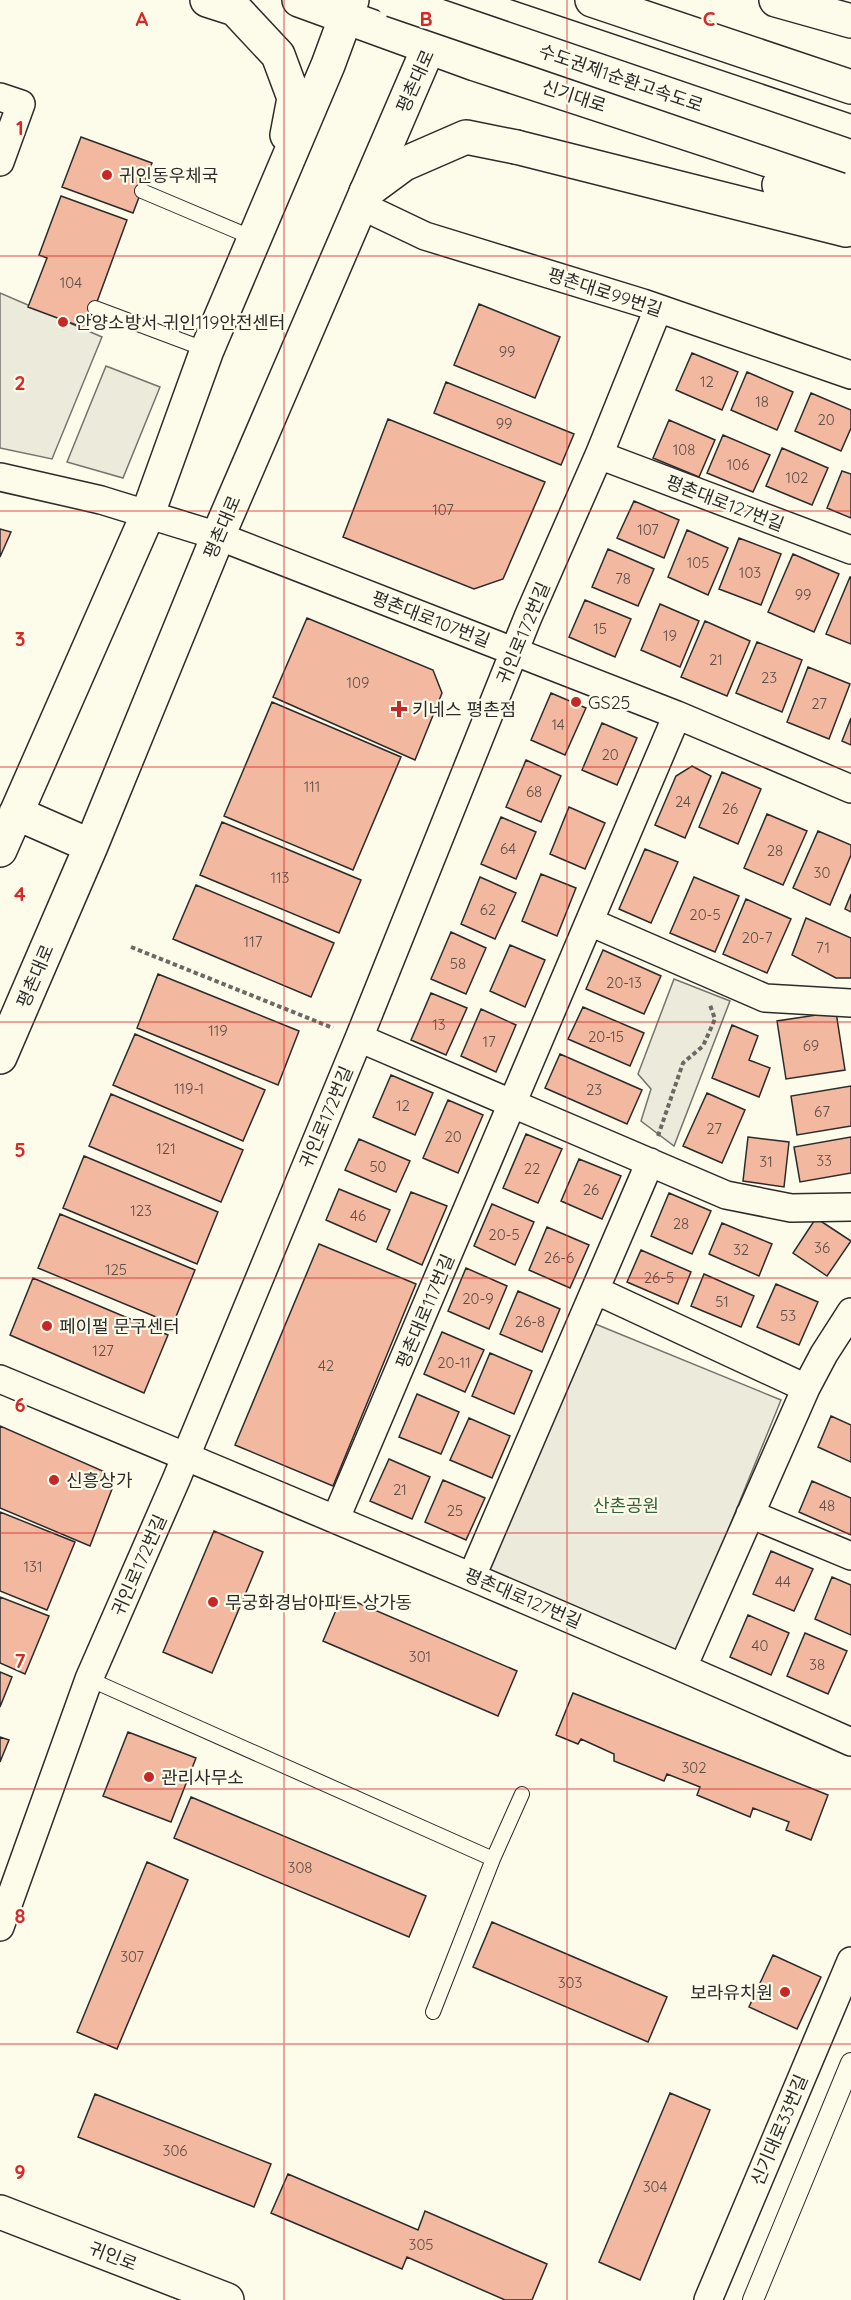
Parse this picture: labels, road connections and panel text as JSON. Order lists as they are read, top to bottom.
{
  "streets": {
    "main road": [
      "수도권제1순환고속도로",
      "평촌대로",
      "신기대로",
      "귀인로"
    ],
    "street": [
      "평촌대로99번길",
      "평촌대로127번길",
      "평촌대로107번길",
      "귀인로172번길",
      "평촌대로117번길",
      "신기대로33번길"
    ]
  },
  "crossings": [
    ["평촌대로", "신기대로"],
    ["평촌대로", "평촌대로99번길"],
    ["평촌대로", "평촌대로107번길"],
    ["평촌대로99번길", "귀인로172번길"],
    ["평촌대로127번길", "귀인로172번길"],
    ["평촌대로127번길", "평촌대로117번길"],
    ["평촌대로107번길", "귀인로172번길"]
  ],
  "parks": ["산촌공원"],
  "places": {
    "other": [
      "귀인동우체국",
      "안양소방서 귀인119안전센터",
      "GS25",
      "페이펄 문구센터",
      "신흥상가",
      "무궁화경남아파트 상가동",
      "관리사무소",
      "보라유치원"
    ],
    "health": ["키네스 평촌점"]
  },
  "house_numbers": [
    "104",
    "99",
    "12",
    "18",
    "20",
    "99",
    "108",
    "106",
    "102",
    "107",
    "107",
    "105",
    "103",
    "78",
    "99",
    "15",
    "19",
    "21",
    "23",
    "109",
    "27",
    "14",
    "20",
    "111",
    "68",
    "24",
    "26",
    "64",
    "28",
    "30",
    "113",
    "62",
    "20-5",
    "20-7",
    "117",
    "71",
    "58",
    "20-13",
    "13",
    "119",
    "20-15",
    "17",
    "69",
    "119-1",
    "23",
    "12",
    "67",
    "27",
    "20",
    "121",
    "33",
    "31",
    "50",
    "22",
    "26",
    "123",
    "46",
    "28",
    "20-5",
    "36",
    "32",
    "26-6",
    "125",
    "26-5",
    "20-9",
    "51",
    "53",
    "26-8",
    "127",
    "20-11",
    "42",
    "21",
    "48",
    "25",
    "131",
    "44",
    "40",
    "301",
    "38",
    "302",
    "308",
    "307",
    "303",
    "306",
    "304",
    "305"
  ],
  "grid": {
    "columns": ["A", "B", "C"],
    "rows": [
      "1",
      "2",
      "3",
      "4",
      "5",
      "6",
      "7",
      "8",
      "9"
    ]
  }
}
